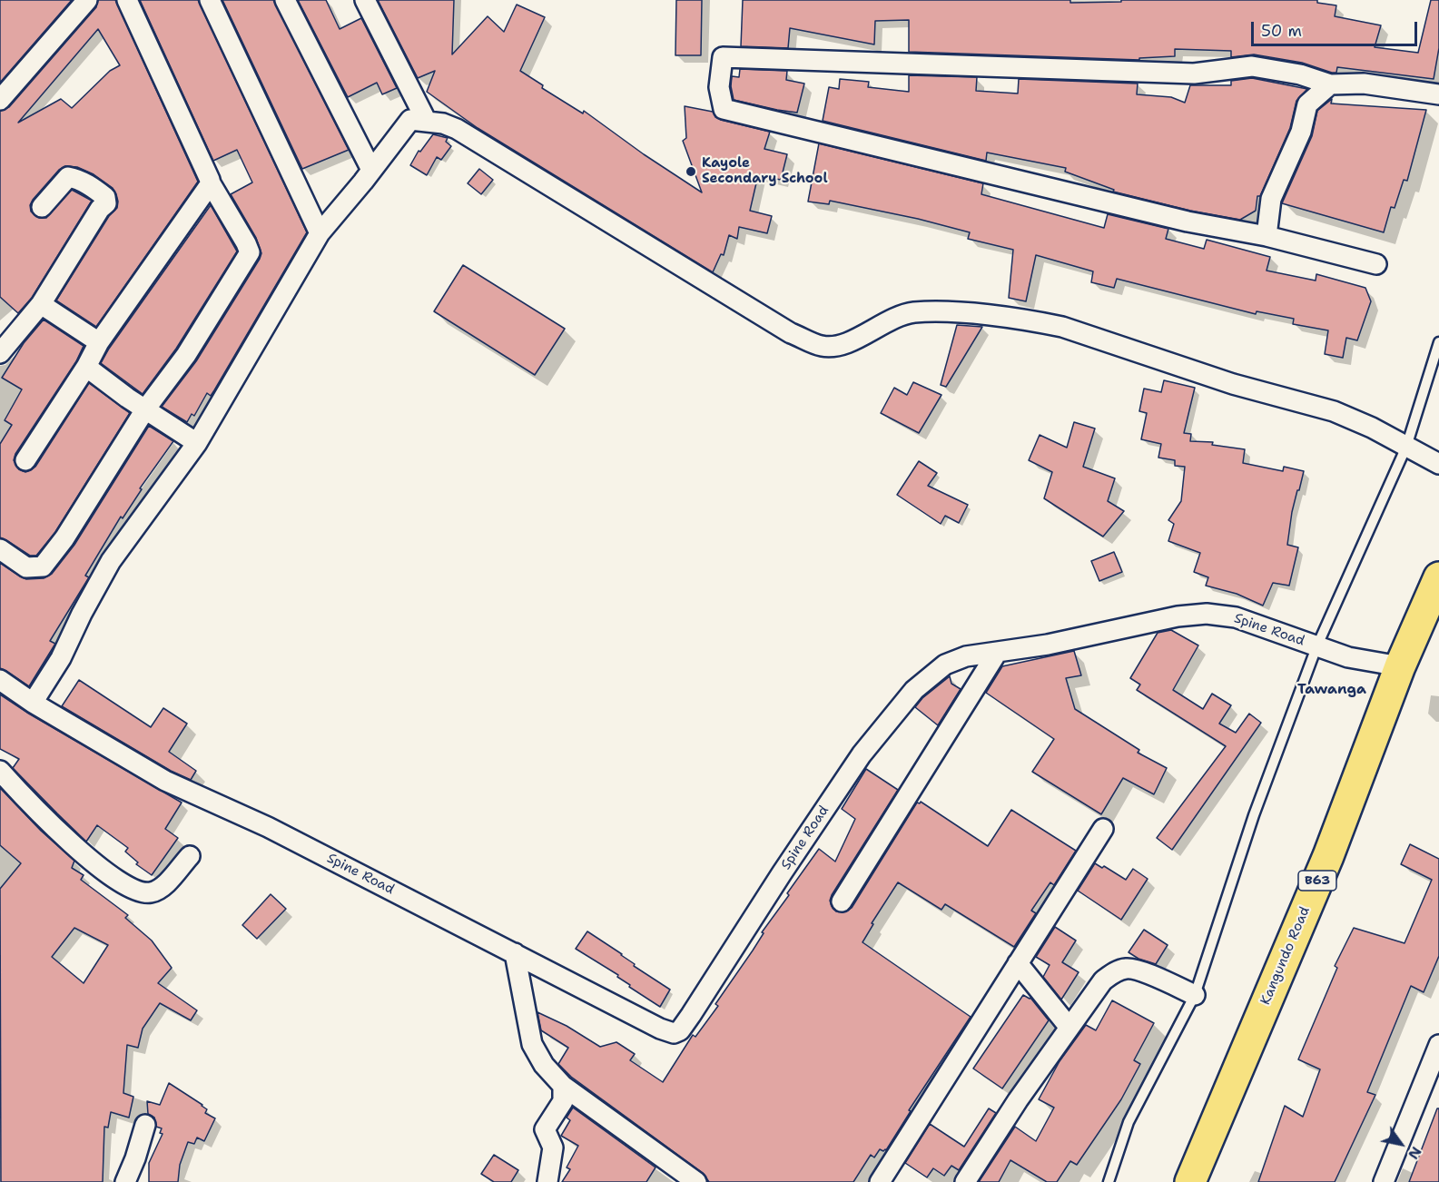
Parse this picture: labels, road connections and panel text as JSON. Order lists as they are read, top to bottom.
{
  "streets": {
    "highway": ["B63", "Kangundo Road"],
    "street": ["Spine Road"]
  },
  "crossings": [
    ["Spine Road", "Kangundo Road"]
  ],
  "districts": ["Tawanga"],
  "places": ["Kayole Secondary School"],
  "scale_bar": "50 m",
  "north": "bottom right"
}
